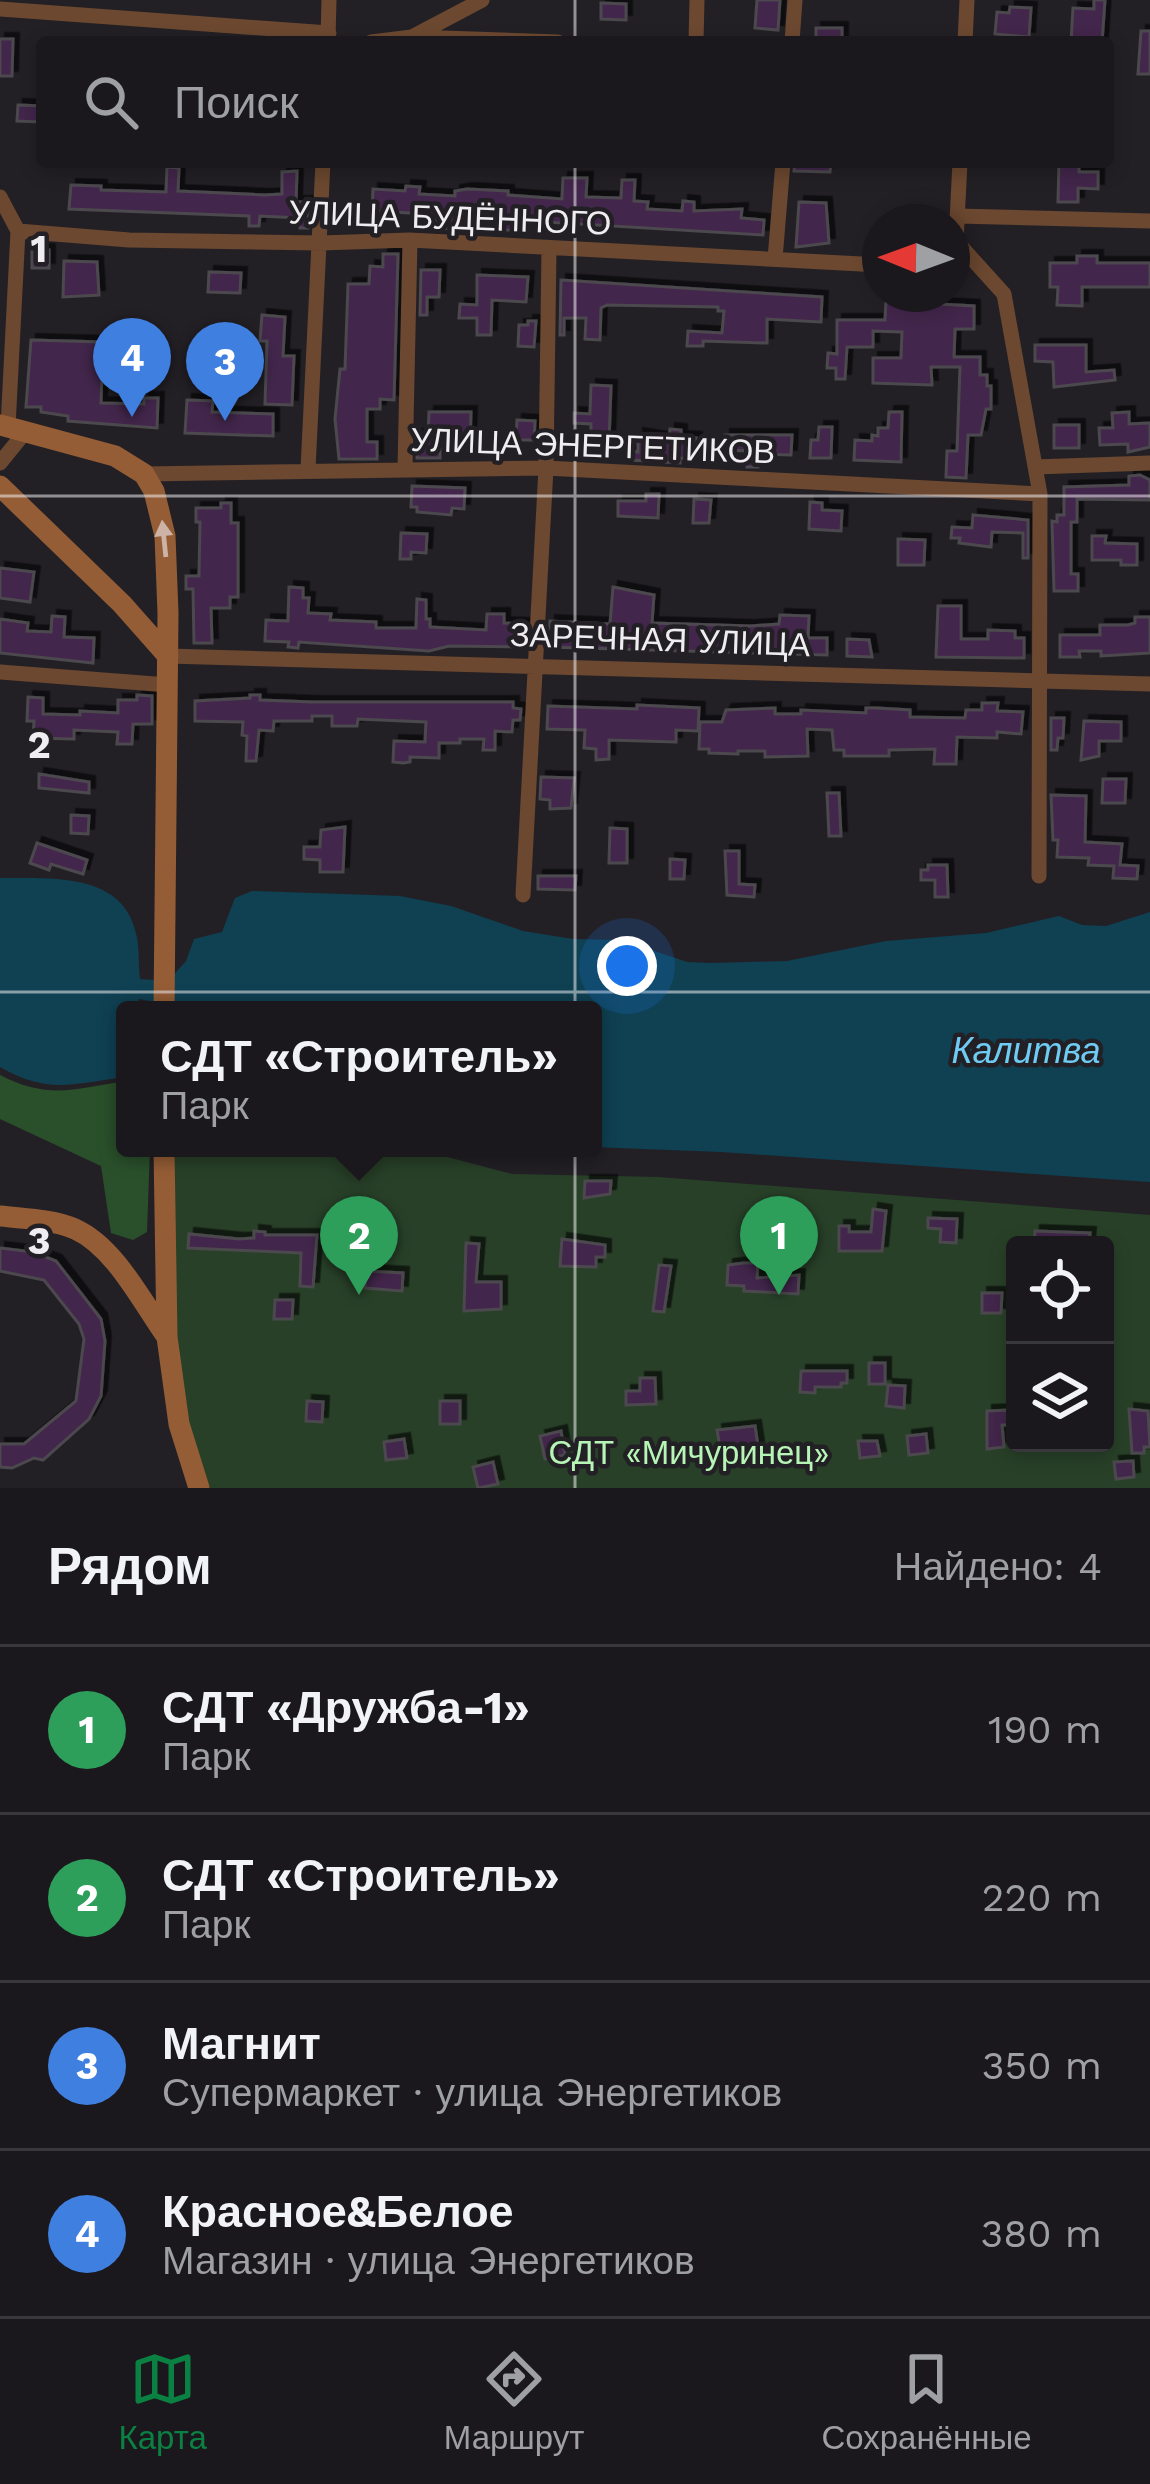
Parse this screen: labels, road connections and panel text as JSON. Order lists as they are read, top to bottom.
{
  "streets": {
    "street": ["УЛИЦА БУДЁННОГО", "УЛИЦА ЭНЕРГЕТИКОВ", "ЗАРЕЧНАЯ УЛИЦА"]
  },
  "water": ["Калитва"],
  "parks": ["СДТ «Мичуринец»"],
  "north": "left",
  "page": {
    "search": "Поиск",
    "pins": [
      "4",
      "3",
      "1",
      "2"
    ],
    "popup": ["СДТ «Строитель»", "Парк"],
    "heading": ["Рядом", "Найдено: 4"],
    "list": [
      {
        "mark": "1",
        "name": "СДТ «Дружба-1»",
        "note": "Парк",
        "value": "190 m"
      },
      {
        "mark": "2",
        "name": "СДТ «Строитель»",
        "note": "Парк",
        "value": "220 m"
      },
      {
        "mark": "3",
        "name": "Магнит",
        "note": "Супермаркет · улица Энергетиков",
        "value": "350 m"
      },
      {
        "mark": "4",
        "name": "Красное&Белое",
        "note": "Магазин · улица Энергетиков",
        "value": "380 m"
      }
    ],
    "nav": ["Карта", "Маршрут", "Сохранённые"]
  },
  "grid": {
    "rows": ["1", "2", "3"]
  }
}
